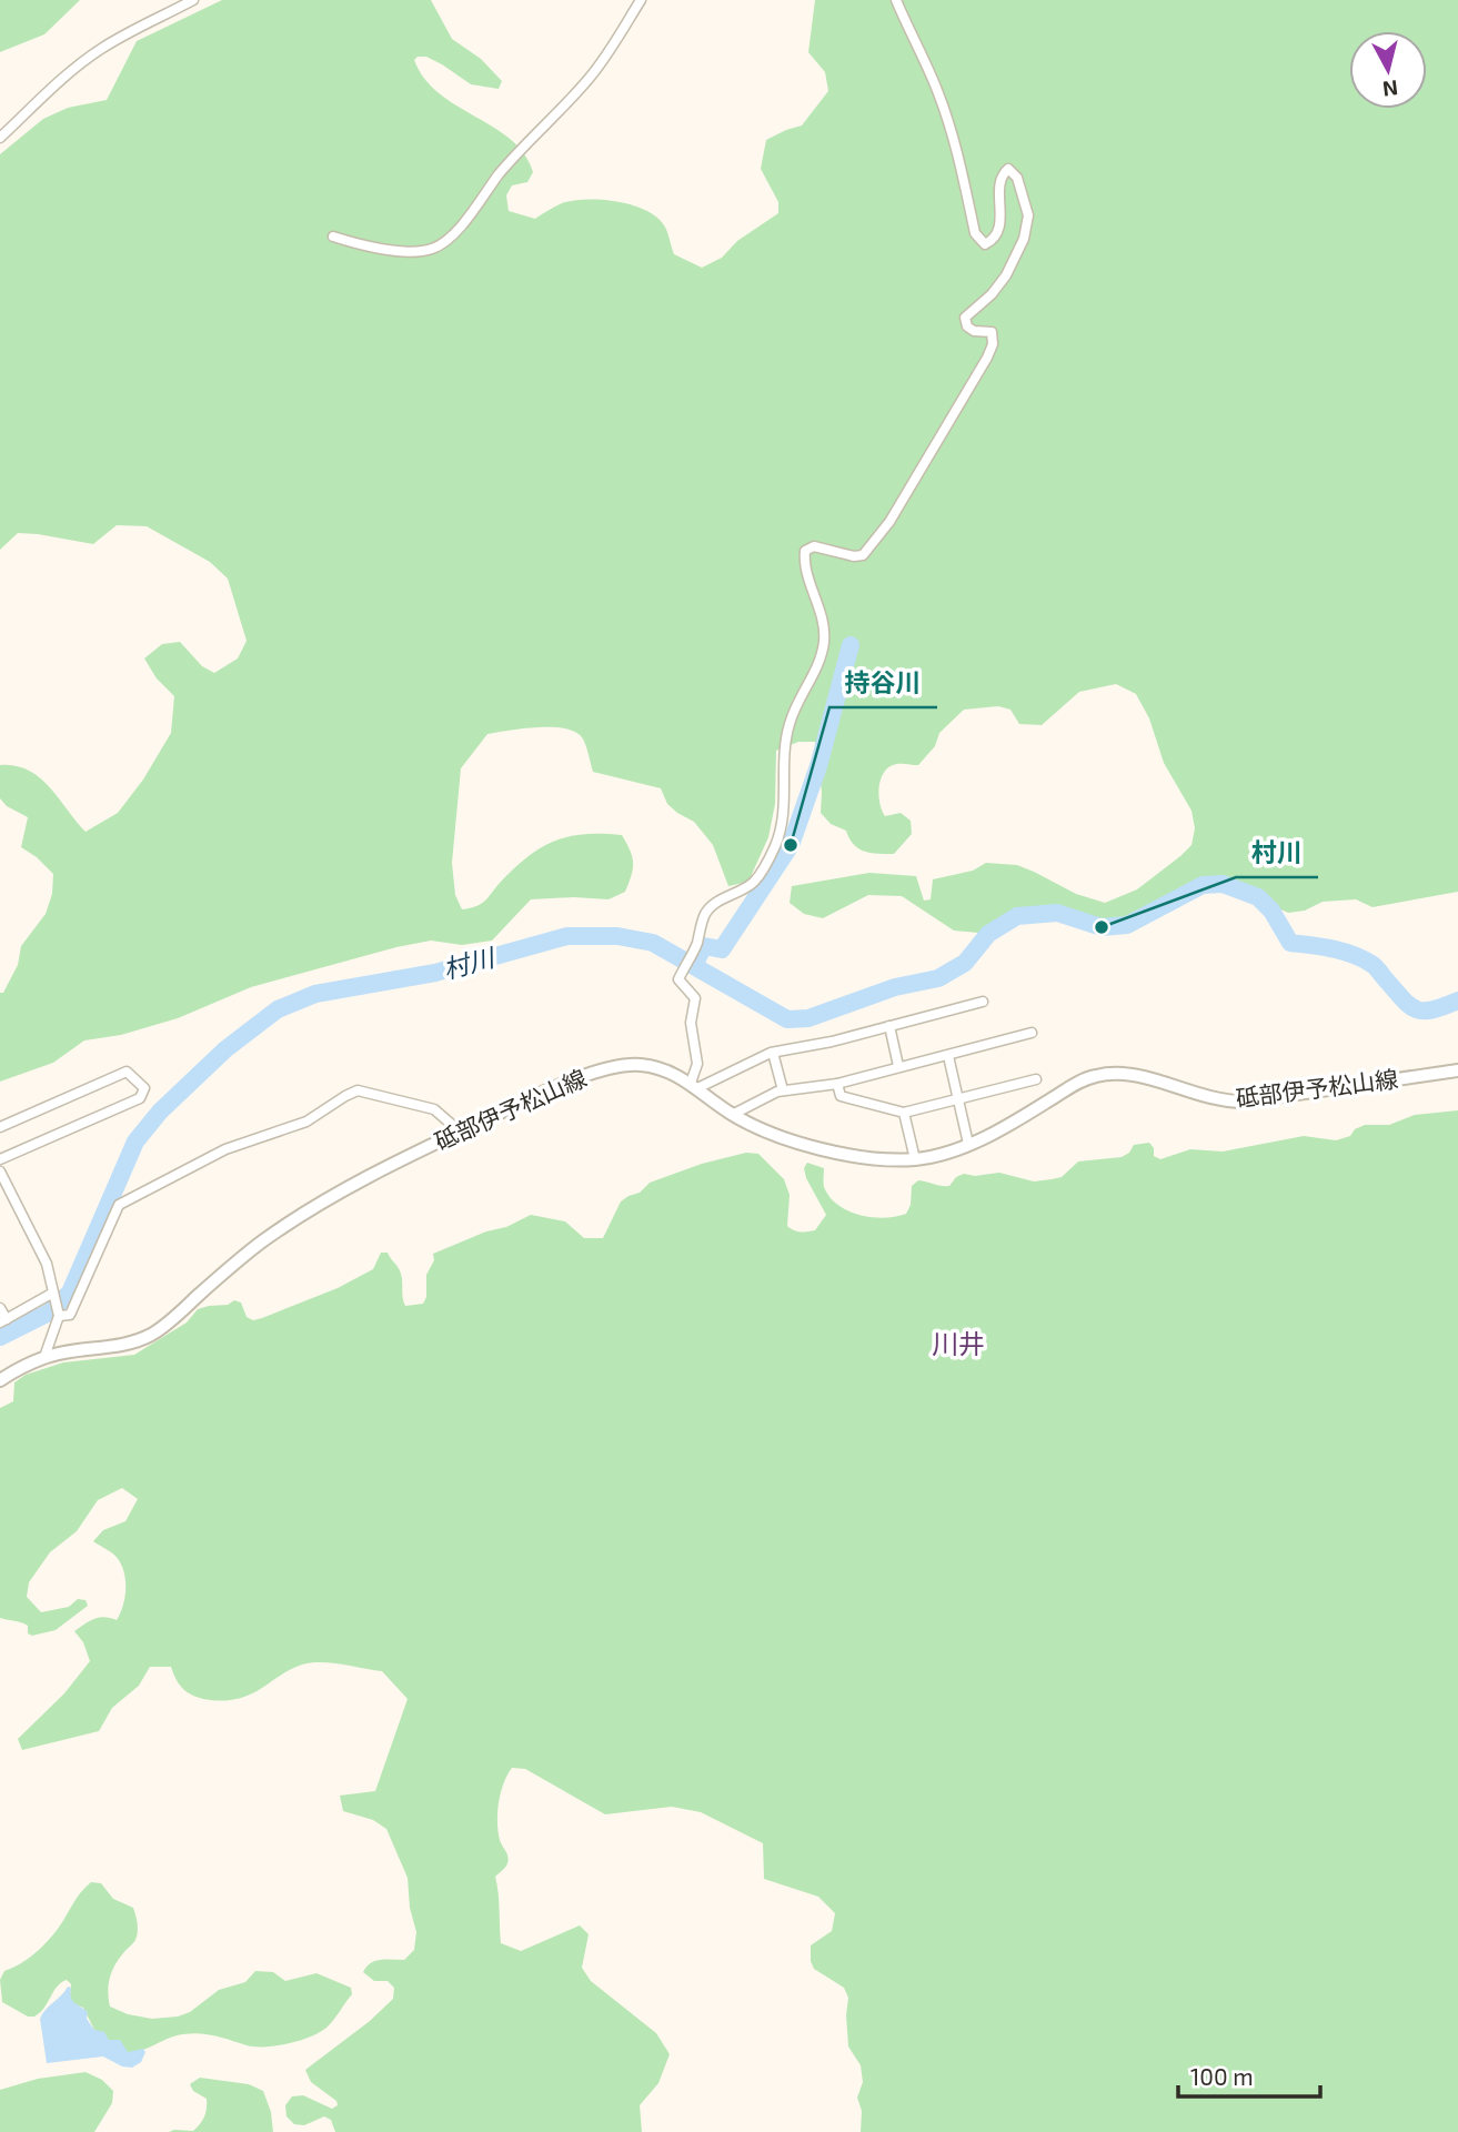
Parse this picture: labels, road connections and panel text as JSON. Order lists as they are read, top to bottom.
{
  "streets": {
    "main road": ["砥部伊予松山線"]
  },
  "districts": ["川井"],
  "water": ["村川"],
  "places": ["持谷川", "村川"],
  "scale_bar": "100 m",
  "north": "bottom"
}
